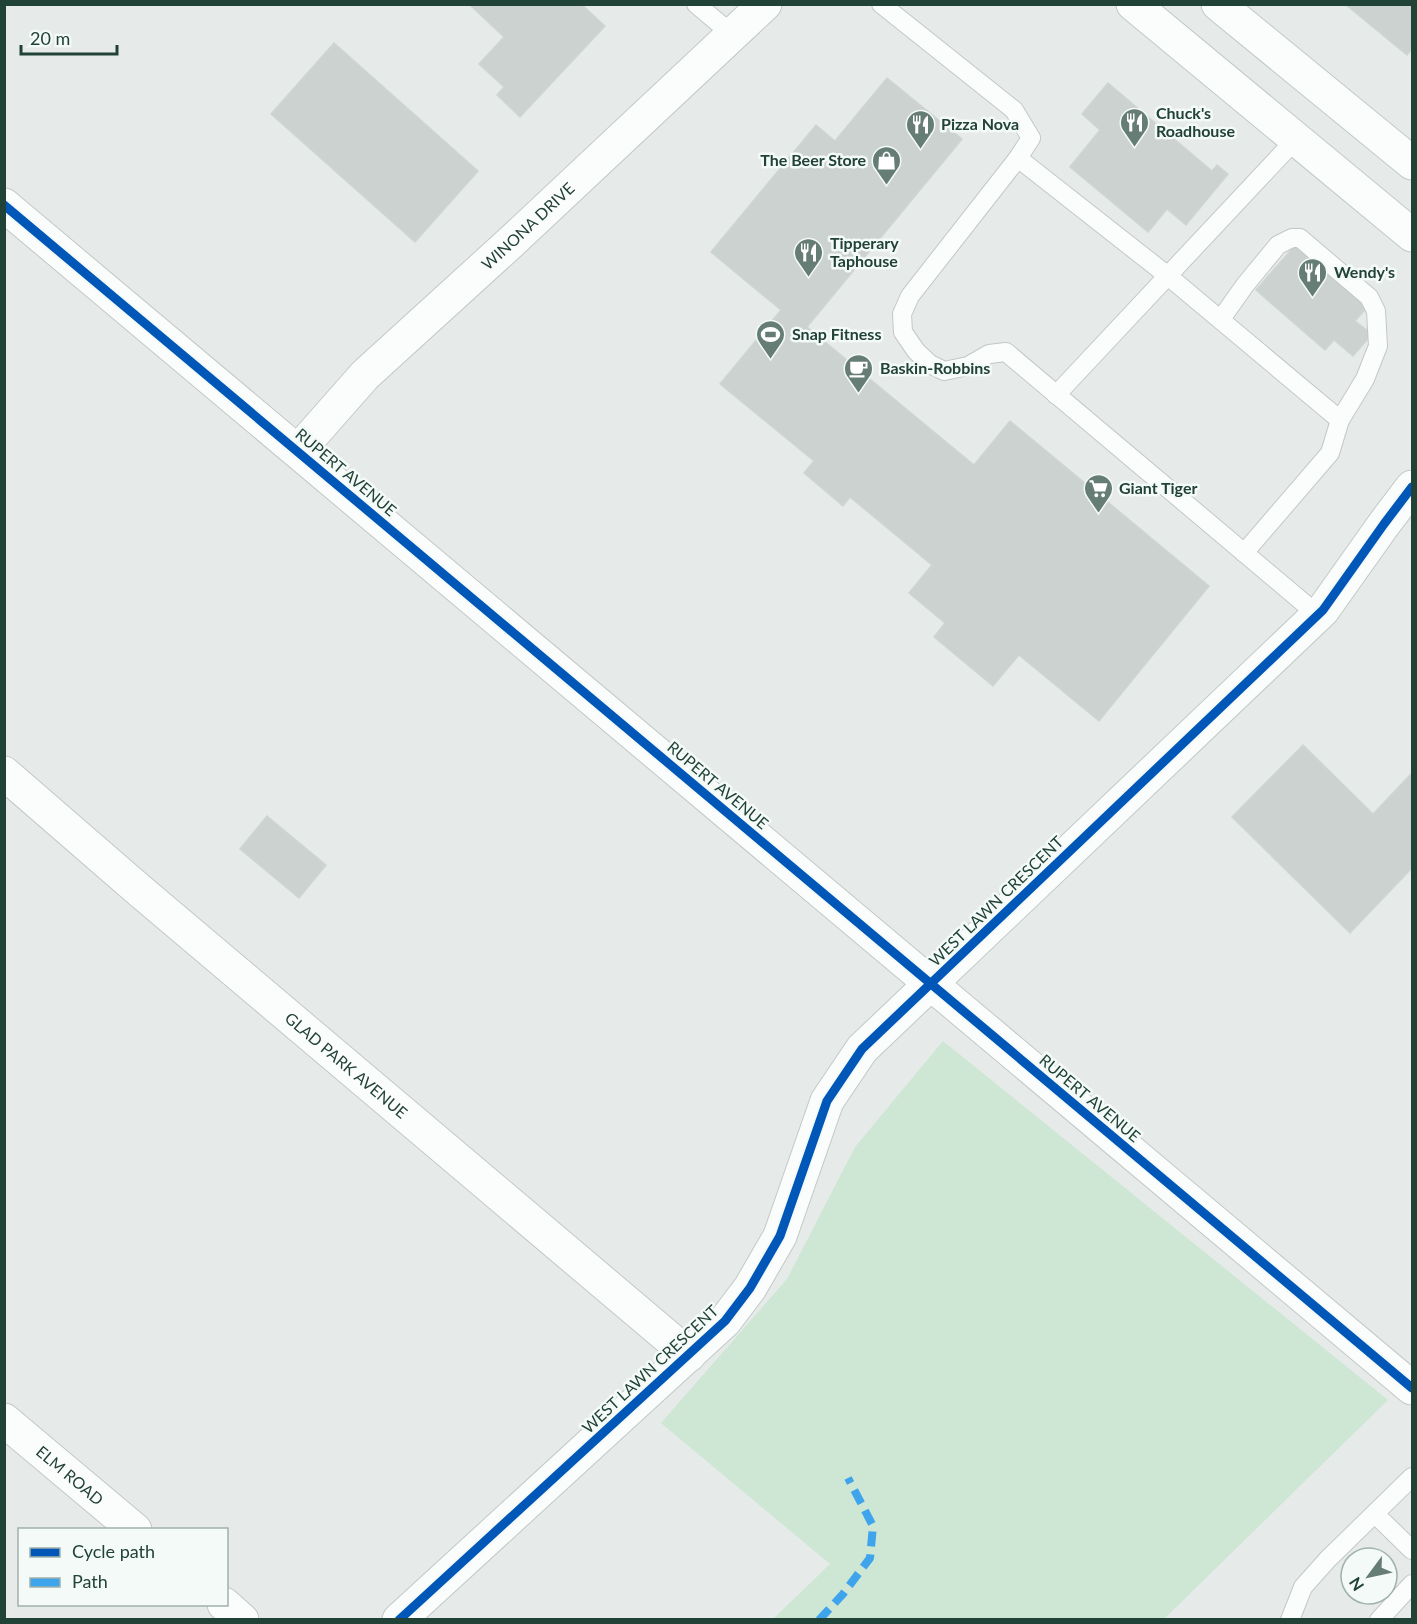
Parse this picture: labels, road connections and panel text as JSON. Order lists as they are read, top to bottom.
{
  "streets": {
    "street": [
      "WINONA DRIVE",
      "RUPERT AVENUE",
      "WEST LAWN CRESCENT",
      "GLAD PARK AVENUE",
      "ELM ROAD"
    ]
  },
  "crossings": [
    ["WINONA DRIVE", "RUPERT AVENUE"],
    ["RUPERT AVENUE", "WEST LAWN CRESCENT"],
    ["WEST LAWN CRESCENT", "GLAD PARK AVENUE"]
  ],
  "places": {
    "restaurant": [
      "Chuck's Roadhouse",
      "Pizza Nova",
      "Tipperary Taphouse",
      "Wendy's"
    ],
    "shop": ["The Beer Store"],
    "sports": ["Snap Fitness"],
    "cafe": ["Baskin-Robbins"],
    "supermarket": ["Giant Tiger"]
  },
  "legend": ["Cycle path", "Path"],
  "scale_bar": "20 m",
  "north": "bottom left"
}
